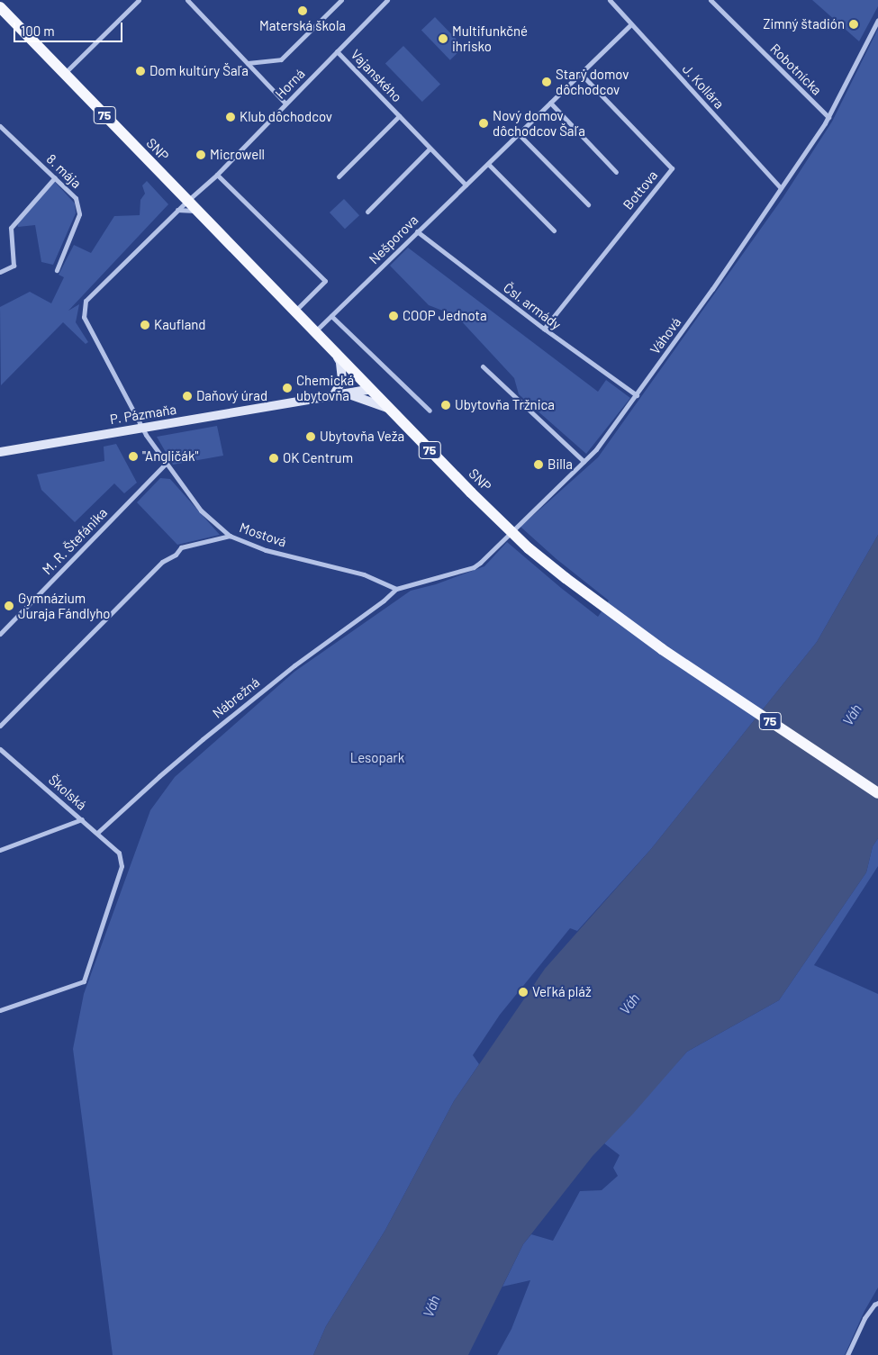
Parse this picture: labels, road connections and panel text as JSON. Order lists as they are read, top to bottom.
{
  "streets": {
    "main road": ["75", "SNP", "P. Pázmaňa"],
    "street": [
      "Robotnícka",
      "Vajanského",
      "Horná",
      "J. Kollára",
      "8. mája",
      "Bottova",
      "Nešporova",
      "Čsl. armády",
      "Váhová",
      "Mostová",
      "M. R. Štefánika",
      "Nábrežná",
      "Školská"
    ]
  },
  "crossings": [
    ["Robotnícka", "Váhová"],
    ["Vajanského", "Horná"],
    ["Vajanského", "Nešporova"],
    ["Horná", "SNP"],
    ["Horná", "Mostová"],
    ["J. Kollára", "Nešporova"],
    ["J. Kollára", "Váhová"],
    ["SNP", "Nešporova"],
    ["SNP", "P. Pázmaňa"],
    ["Bottova", "Nešporova"],
    ["Bottova", "Čsl. armády"],
    ["Nešporova", "Čsl. armády"],
    ["Čsl. armády", "Váhová"],
    ["Váhová", "Mostová"],
    ["Váhová", "Nábrežná"],
    ["P. Pázmaňa", "Mostová"],
    ["Mostová", "M. R. Štefánika"],
    ["Mostová", "Nábrežná"],
    ["Nábrežná", "Školská"]
  ],
  "water": ["Váh"],
  "parks": ["Lesopark"],
  "places": [
    "Materská škola",
    "Zimný štadión",
    "Multifunkčné ihrisko",
    "Dom kultúry Šaľa",
    "Starý domov dôchodcov",
    "Klub dôchodcov",
    "Nový domov dôchodcov Šaľa",
    "Microwell",
    "COOP Jednota",
    "Kaufland",
    "Chemická ubytovňa",
    "Daňový úrad",
    "Ubytovňa Tržnica",
    "Ubytovňa Veža",
    "\"Angličák\"",
    "OK Centrum",
    "Billa",
    "Gymnázium Juraja Fándlyho",
    "Veľká pláž"
  ],
  "scale_bar": "100 m"
}
